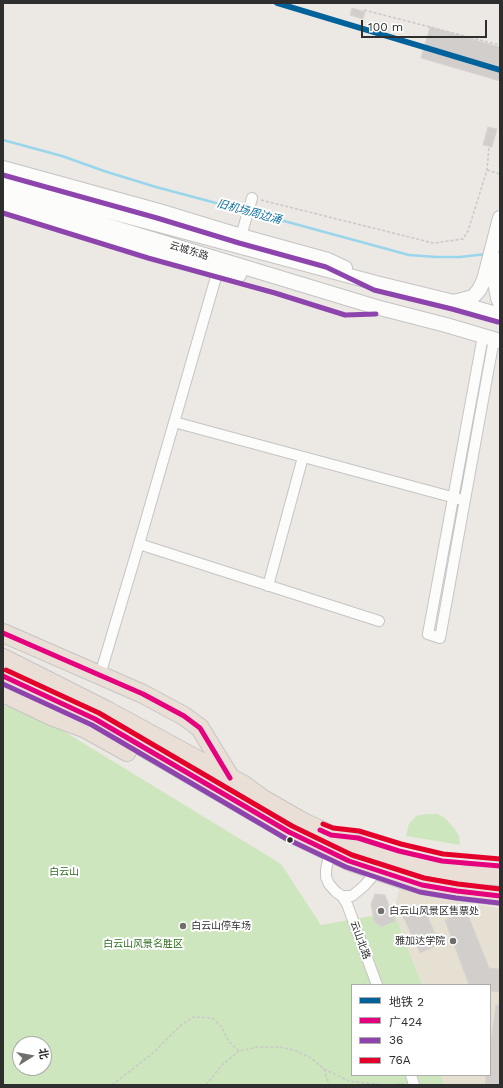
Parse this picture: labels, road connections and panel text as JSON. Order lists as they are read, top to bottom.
{
  "streets": {
    "main road": ["云城东路"],
    "street": ["云山北路"]
  },
  "water": ["旧机场周边涌"],
  "parks": ["白云山", "白云山风景名胜区"],
  "places": ["白云山风景区售票处", "白云山停车场", "雅加达学院"],
  "lines": [
    "metro line 2",
    "transit line 36",
    "transit line 广424",
    "transit line 76A"
  ],
  "legend": [
    "地铁 2",
    "广424",
    "36",
    "76A"
  ],
  "scale_bar": "100 m",
  "north": "right"
}
